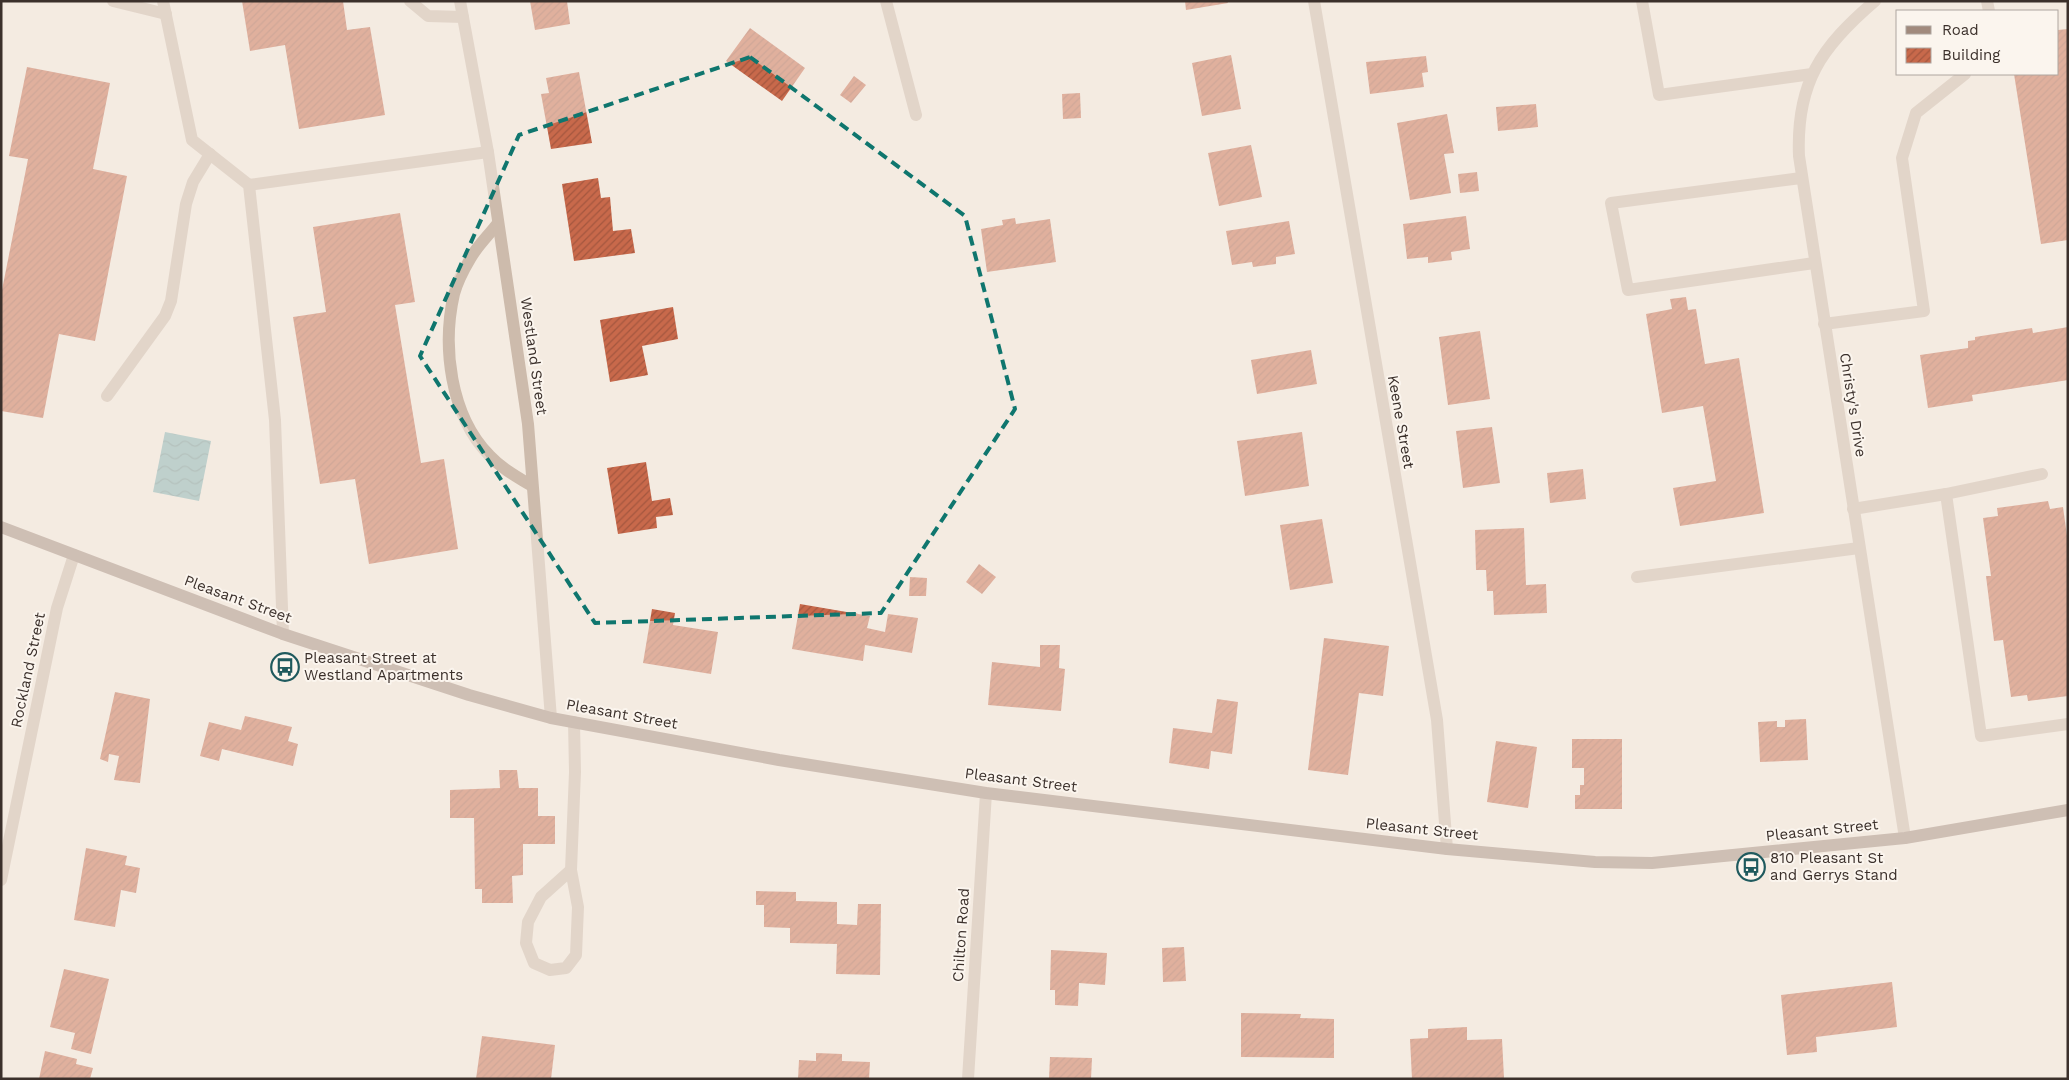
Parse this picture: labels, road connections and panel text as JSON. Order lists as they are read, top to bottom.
{
  "streets": {
    "main road": ["Pleasant Street"],
    "street": [
      "Westland Street",
      "Christy's Drive",
      "Keene Street",
      "Rockland Street",
      "Chilton Road"
    ]
  },
  "crossings": [
    ["Westland Street", "Pleasant Street"],
    ["Christy's Drive", "Pleasant Street"],
    ["Keene Street", "Pleasant Street"],
    ["Pleasant Street", "Rockland Street"],
    ["Pleasant Street", "Chilton Road"]
  ],
  "places": {
    "bus stop": ["Pleasant Street at Westland Apartments", "810 Pleasant St and Gerrys Stand"]
  },
  "legend": ["Road", "Building"]
}
